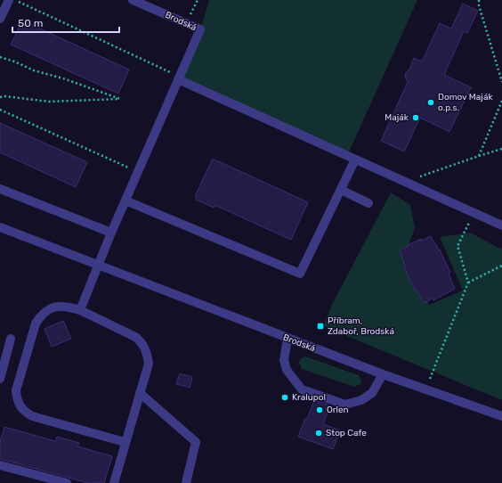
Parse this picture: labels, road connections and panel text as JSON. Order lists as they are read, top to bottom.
{
  "streets": {
    "street": ["Brodská"]
  },
  "places": {
    "other": [
      "Domov Maják o.p.s.",
      "Maják",
      "Kralupol",
      "Orlen",
      "Stop Cafe"
    ],
    "transit": ["Příbram, Zdaboř, Brodská"]
  },
  "scale_bar": "50 m"
}
